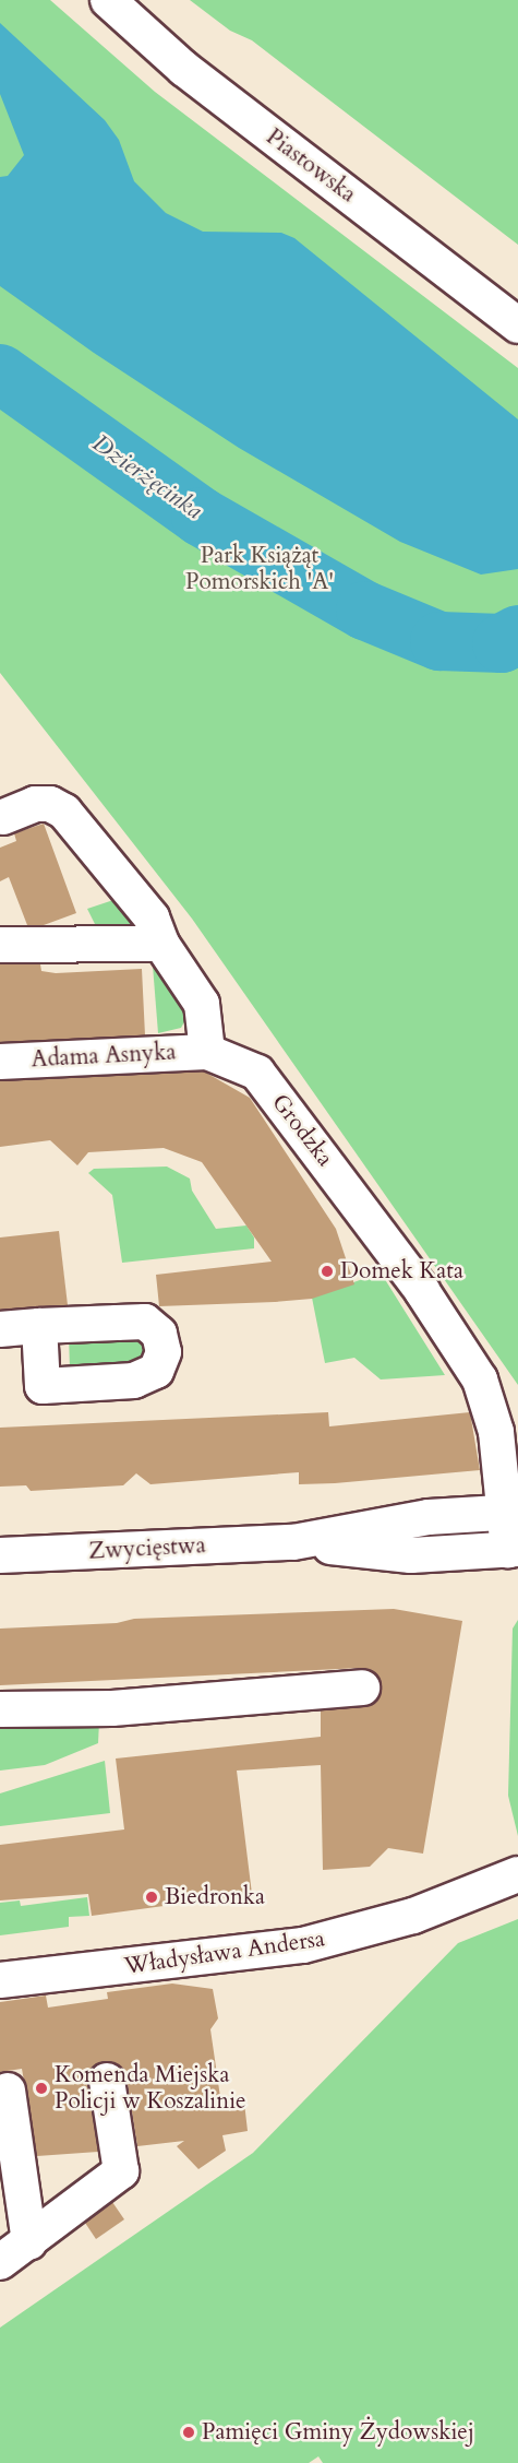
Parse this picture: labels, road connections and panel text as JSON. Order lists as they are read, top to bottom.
{
  "streets": {
    "street": [
      "Piastowska",
      "Adama Asnyka",
      "Grodzka",
      "Zwycięstwa",
      "Władysława Andersa"
    ]
  },
  "crossings": [
    ["Adama Asnyka", "Grodzka"],
    ["Grodzka", "Zwycięstwa"]
  ],
  "water": ["Dzierżęcinka"],
  "parks": ["Park Książąt Pomorskich 'A'"],
  "places": [
    "Domek Kata",
    "Biedronka",
    "Komenda Miejska Policji w Koszalinie",
    "Pamięci Gminy Żydowskiej"
  ]
}
